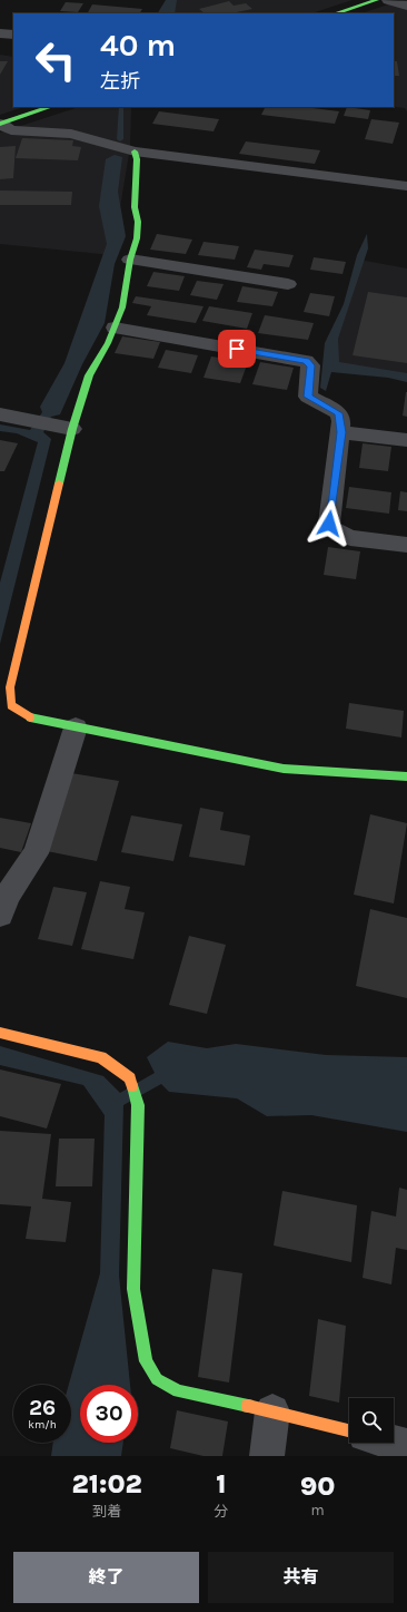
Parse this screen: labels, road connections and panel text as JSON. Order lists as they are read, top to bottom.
{
  "page": {
    "turn": ["40 m", "左折"],
    "speed": "26 km/h",
    "limit": "30",
    "eta": [
      "21:02",
      "到着",
      "1",
      "分",
      "90",
      "m"
    ],
    "buttons": ["終了", "共有"]
  }
}
